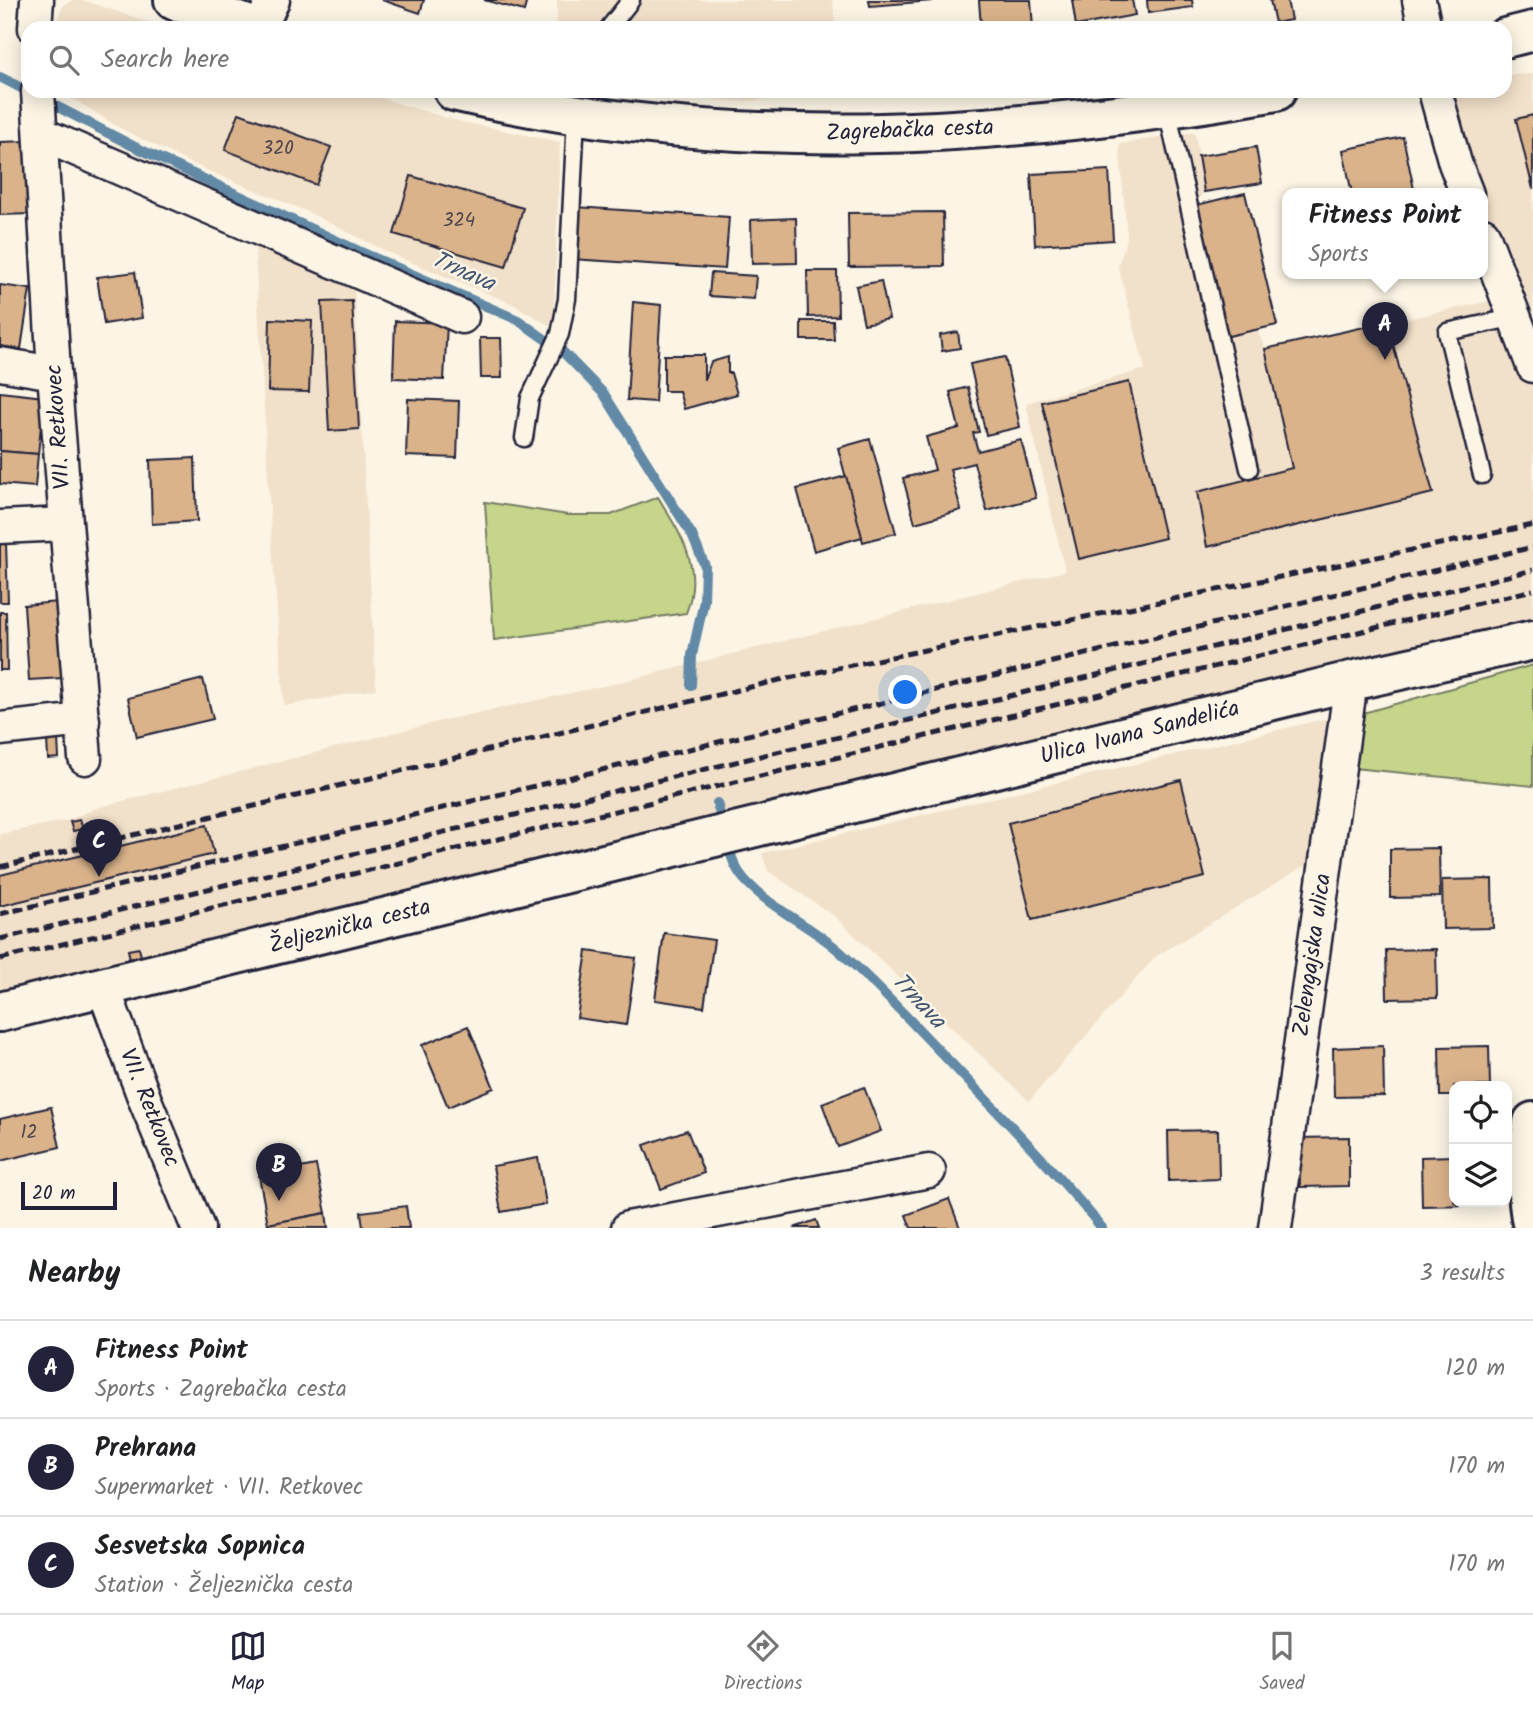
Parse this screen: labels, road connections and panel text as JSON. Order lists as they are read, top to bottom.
{
  "streets": {
    "street": [
      "Zagrebačka cesta",
      "VII. Retkovec",
      "Ulica Ivana Sandelića",
      "Željeznička cesta",
      "Zelengajska ulica"
    ]
  },
  "crossings": [
    ["VII. Retkovec", "Željeznička cesta"],
    ["Ulica Ivana Sandelića", "Željeznička cesta"],
    ["Ulica Ivana Sandelića", "Zelengajska ulica"]
  ],
  "water": ["Trnava"],
  "house_numbers": ["320", "324", "12"],
  "scale_bar": "20 m",
  "page": {
    "search": "Search here",
    "popup": ["Fitness Point", "Sports"],
    "pins": ["A", "C", "B"],
    "scale": "20 m",
    "heading": ["Nearby", "3 results"],
    "list": [
      {
        "mark": "A",
        "name": "Fitness Point",
        "note": "Sports · Zagrebačka cesta",
        "value": "120 m"
      },
      {
        "mark": "B",
        "name": "Prehrana",
        "note": "Supermarket · VII. Retkovec",
        "value": "170 m"
      },
      {
        "mark": "C",
        "name": "Sesvetska Sopnica",
        "note": "Station · Željeznička cesta",
        "value": "170 m"
      }
    ],
    "nav": ["Map", "Directions", "Saved"]
  }
}
